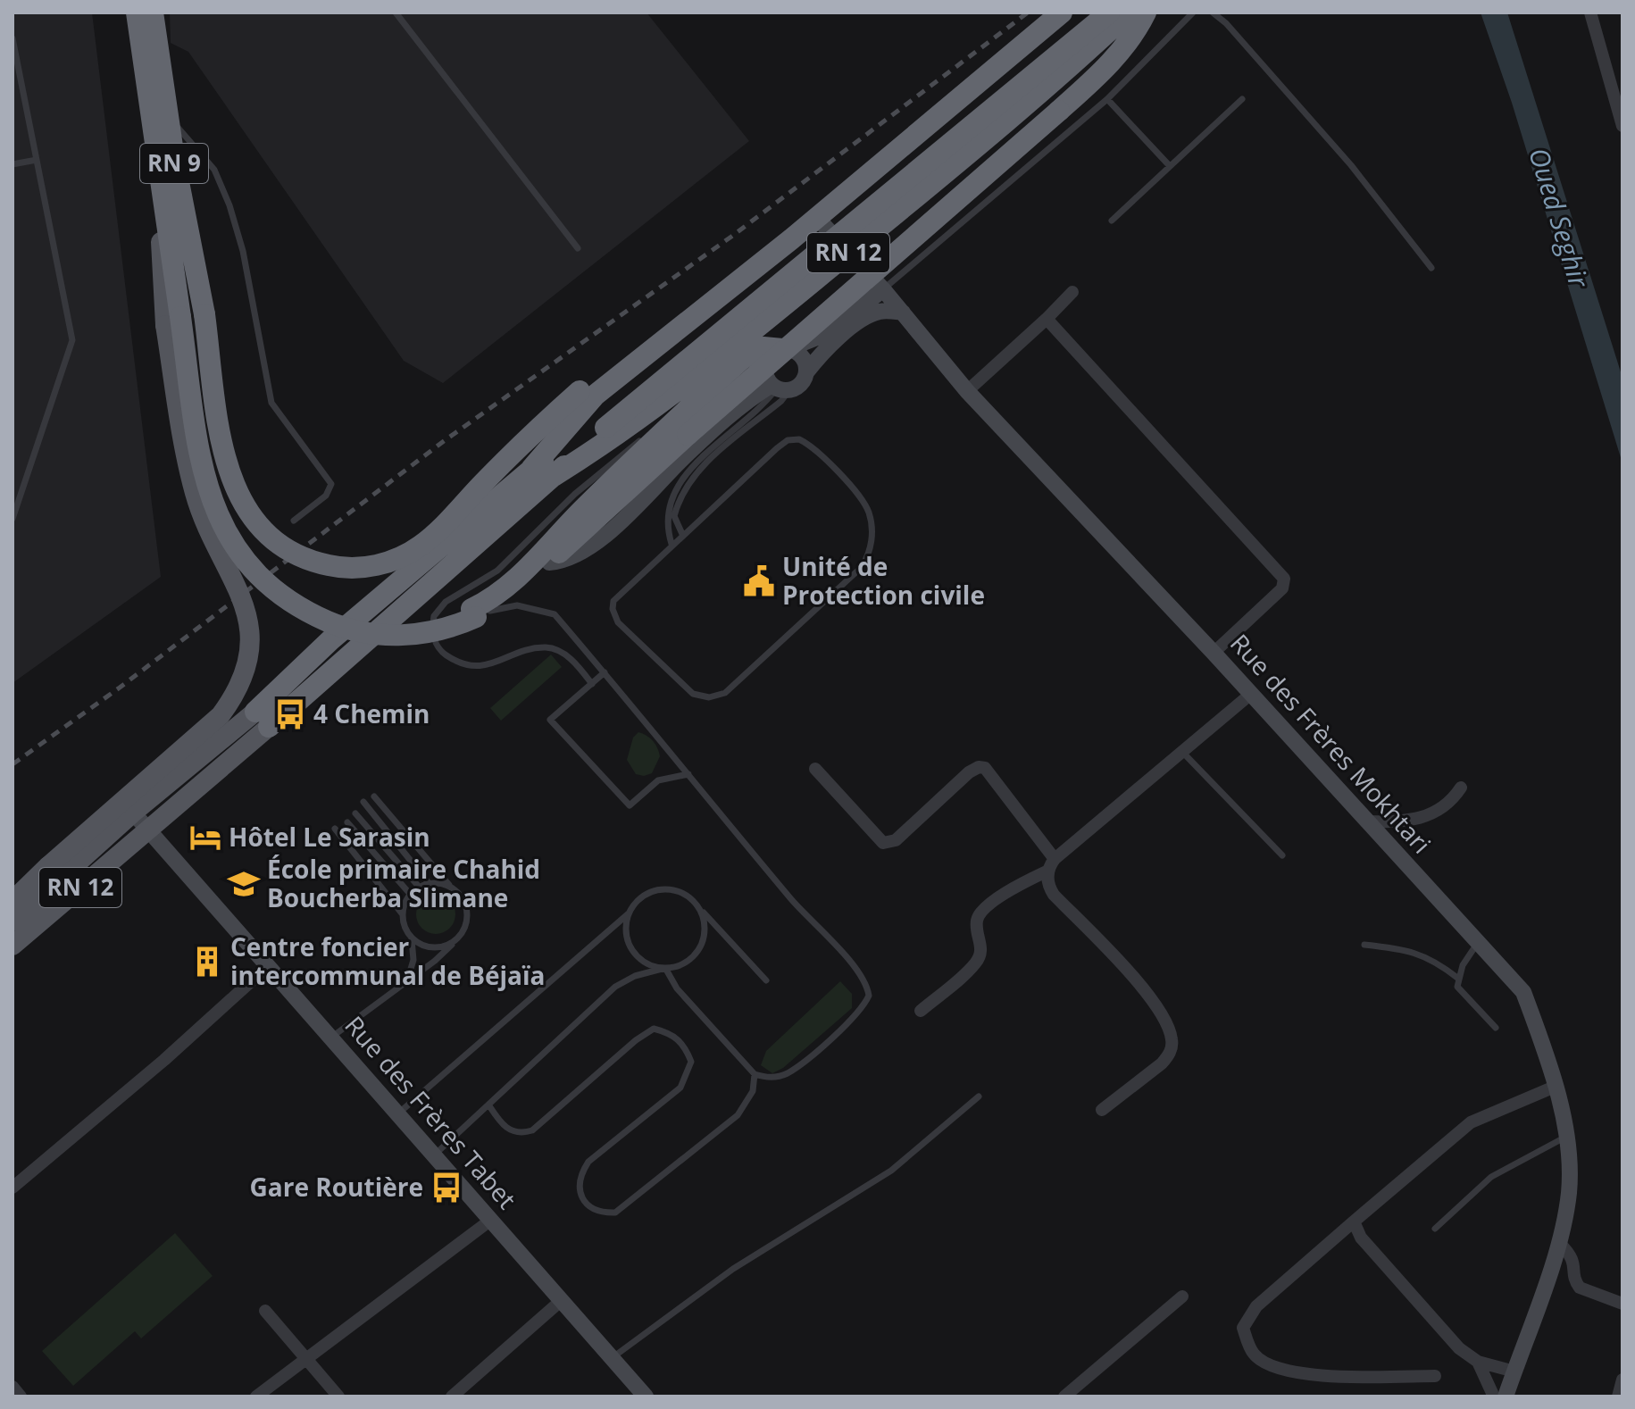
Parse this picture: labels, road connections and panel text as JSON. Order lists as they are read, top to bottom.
{
  "streets": {
    "highway": ["RN 9", "RN 12"],
    "street": ["Rue des Frères Mokhtari", "Rue des Frères Tabet"]
  },
  "crossings": [
    ["RN 12", "Rue des Frères Mokhtari"],
    ["RN 12", "Rue des Frères Tabet"]
  ],
  "water": ["Oued Seghir"],
  "places": {
    "public building": ["Unité de Protection civile"],
    "bus stop": ["4 Chemin", "Gare Routière"],
    "hotel": ["Hôtel Le Sarasin"],
    "school or university": ["École primaire Chahid Boucherba Slimane"],
    "building": ["Centre foncier intercommunal de Béjaïa"]
  }
}
